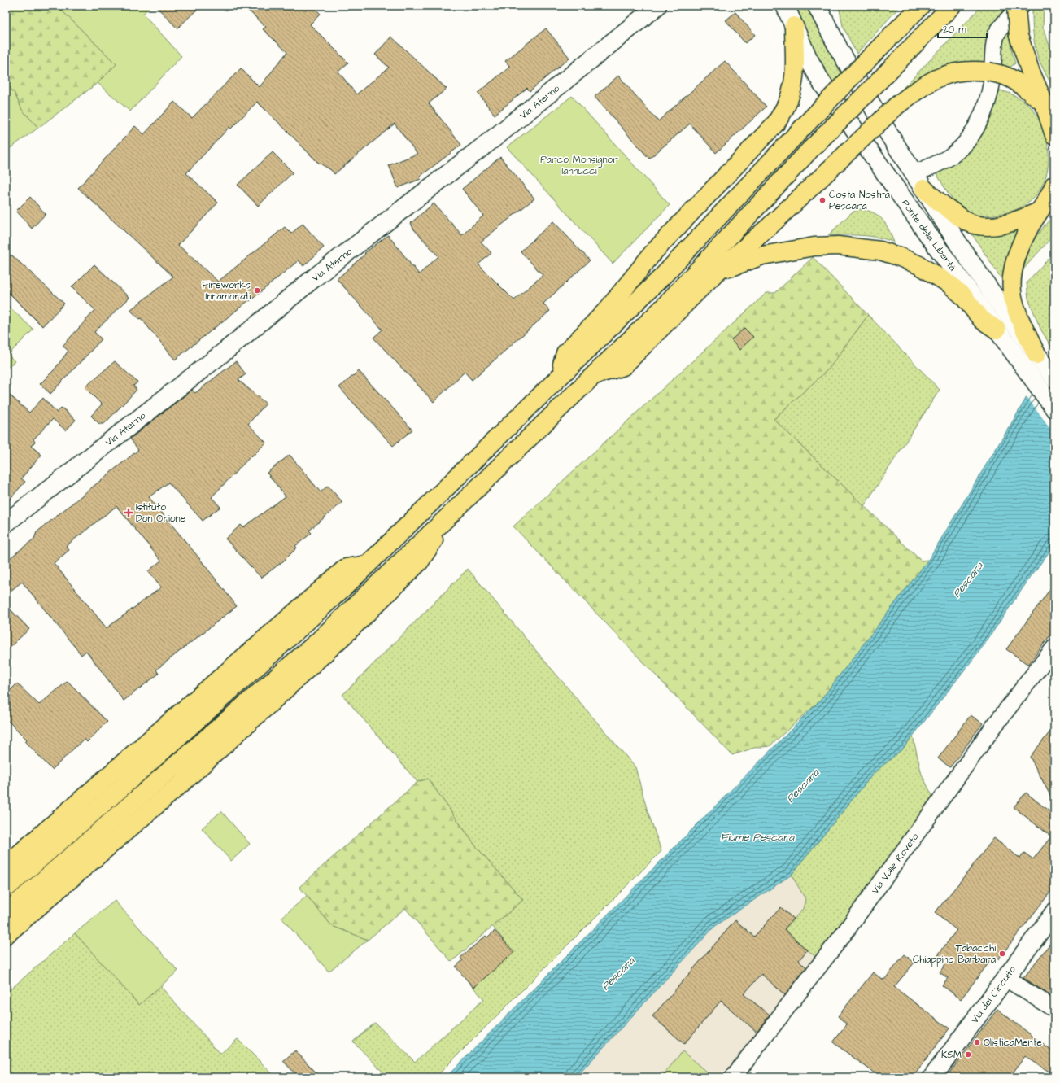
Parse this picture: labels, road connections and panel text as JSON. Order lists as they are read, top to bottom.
{
  "streets": {
    "main road": ["Via Aterno", "Ponte della Libertà", "Via del Circuito"],
    "street": ["Via Valle Roveto"]
  },
  "water": ["Pescara", "Fiume Pescara"],
  "parks": ["Parco Monsignor Iannucci"],
  "places": {
    "other": [
      "Costa Nostra Pescara",
      "Fireworks Innamorati",
      "Tabacchi Chiappino Barbara",
      "OlisticaMente",
      "KSM"
    ],
    "health": ["Istituto Don Orione"]
  },
  "scale_bar": "20 m"
}
